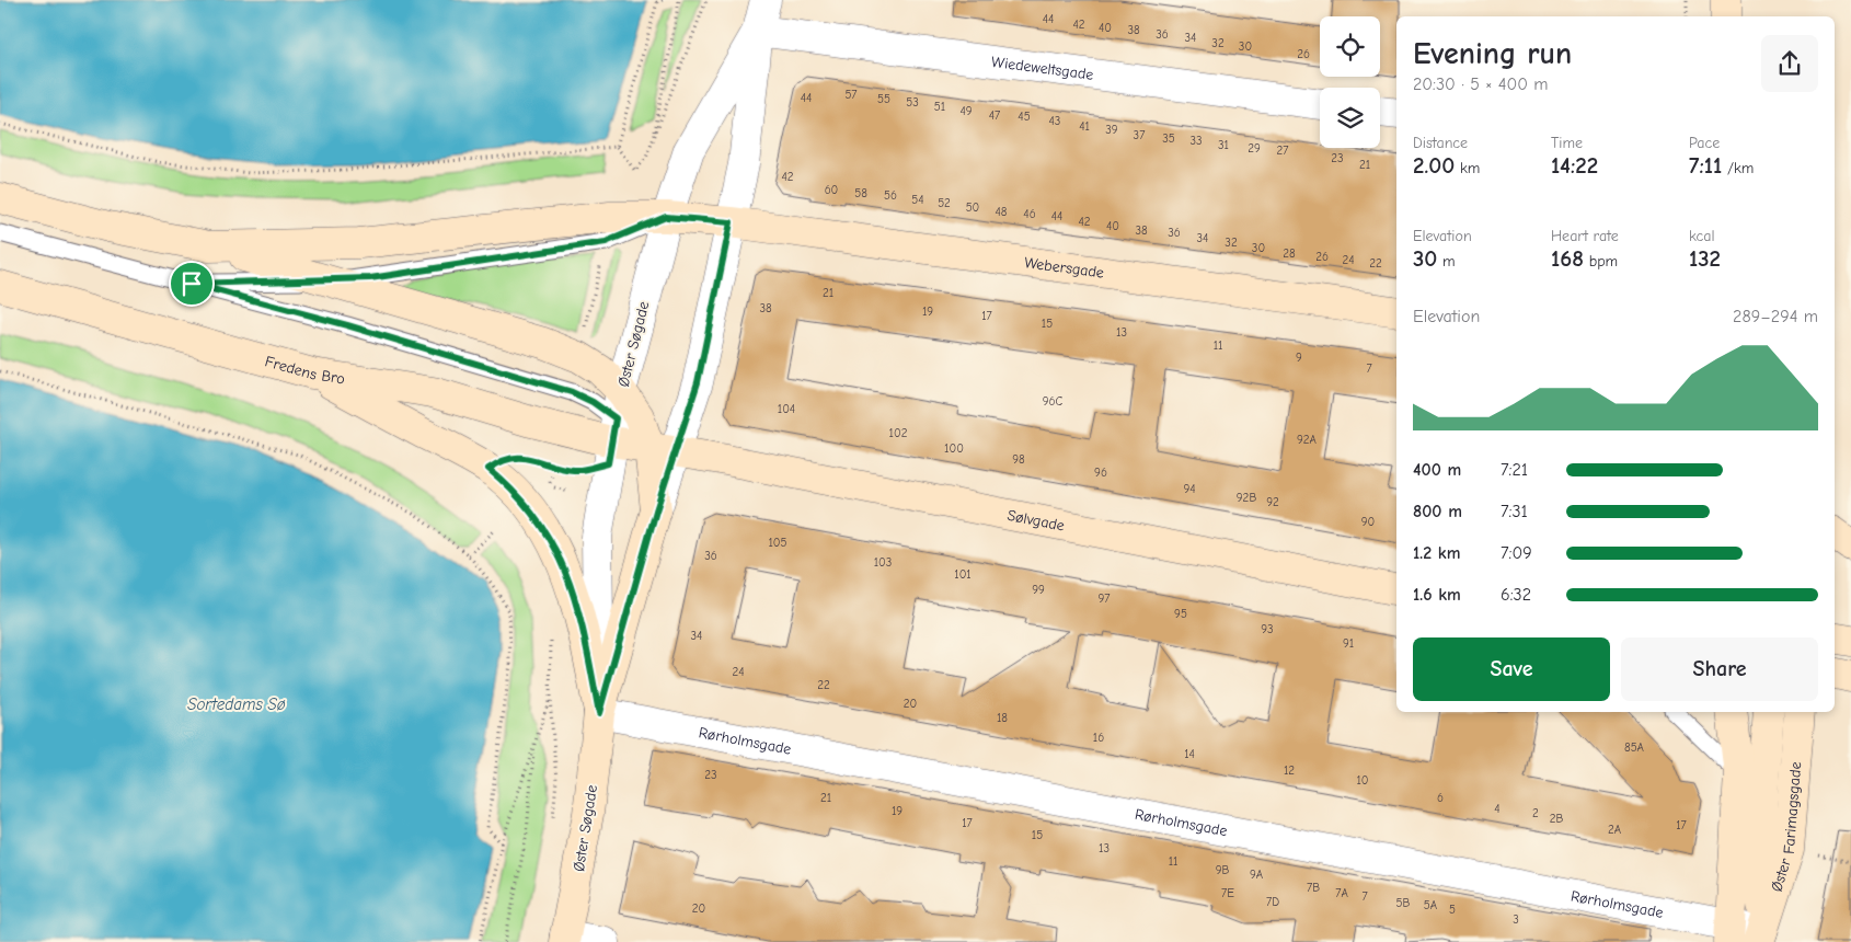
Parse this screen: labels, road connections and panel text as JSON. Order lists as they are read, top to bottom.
{
  "streets": {
    "street": [
      "Wiedeweltsgade",
      "Webersgade",
      "Øster Søgade",
      "Fredens Bro",
      "Sølvgade",
      "Rørholmsgade",
      "Øster Farimagsgade"
    ]
  },
  "crossings": [
    ["Wiedeweltsgade", "Øster Søgade"],
    ["Webersgade", "Øster Søgade"],
    ["Øster Søgade", "Fredens Bro"],
    ["Øster Søgade", "Sølvgade"],
    ["Øster Søgade", "Rørholmsgade"],
    ["Fredens Bro", "Sølvgade"],
    ["Rørholmsgade", "Øster Farimagsgade"]
  ],
  "water": ["Sortedams Sø"],
  "house_numbers": [
    "44",
    "42",
    "40",
    "38",
    "36",
    "34",
    "32",
    "30",
    "26",
    "57",
    "44",
    "55",
    "53",
    "51",
    "49",
    "47",
    "45",
    "43",
    "41",
    "39",
    "37",
    "35",
    "33",
    "31",
    "29",
    "27",
    "23",
    "21",
    "42",
    "60",
    "58",
    "56",
    "54",
    "52",
    "50",
    "48",
    "46",
    "44",
    "42",
    "40",
    "38",
    "36",
    "34",
    "32",
    "30",
    "28",
    "26",
    "24",
    "22",
    "21",
    "38",
    "19",
    "17",
    "15",
    "13",
    "11",
    "9",
    "7",
    "96C",
    "104",
    "102",
    "92A",
    "100",
    "98",
    "96",
    "94",
    "92B",
    "92",
    "90",
    "105",
    "36",
    "103",
    "101",
    "99",
    "97",
    "95",
    "93",
    "34",
    "91",
    "24",
    "22",
    "20",
    "18",
    "16",
    "85A",
    "14",
    "12",
    "23",
    "10",
    "21",
    "6",
    "4",
    "19",
    "2",
    "2B",
    "17",
    "17",
    "2A",
    "15",
    "13",
    "11",
    "9B",
    "9A",
    "7B",
    "7E",
    "7A",
    "7",
    "7D",
    "5B",
    "5A",
    "20",
    "5",
    "3"
  ],
  "page": {
    "heading": ["Evening run", "20:30 · 5 × 400 m"],
    "stats": [
      ["Distance", "2.00 km"],
      ["Time", "14:22"],
      ["Pace", "7:11 /km"],
      ["Elevation", "30 m"],
      ["Heart rate", "168 bpm"],
      ["kcal", "132"]
    ],
    "chart": ["Elevation", "289–294 m"],
    "list": [
      {
        "name": "400 m",
        "note": "7:21"
      },
      {
        "name": "800 m",
        "note": "7:31"
      },
      {
        "name": "1.2 km",
        "note": "7:09"
      },
      {
        "name": "1.6 km",
        "note": "6:32"
      }
    ],
    "buttons": ["Save", "Share"]
  }
}
